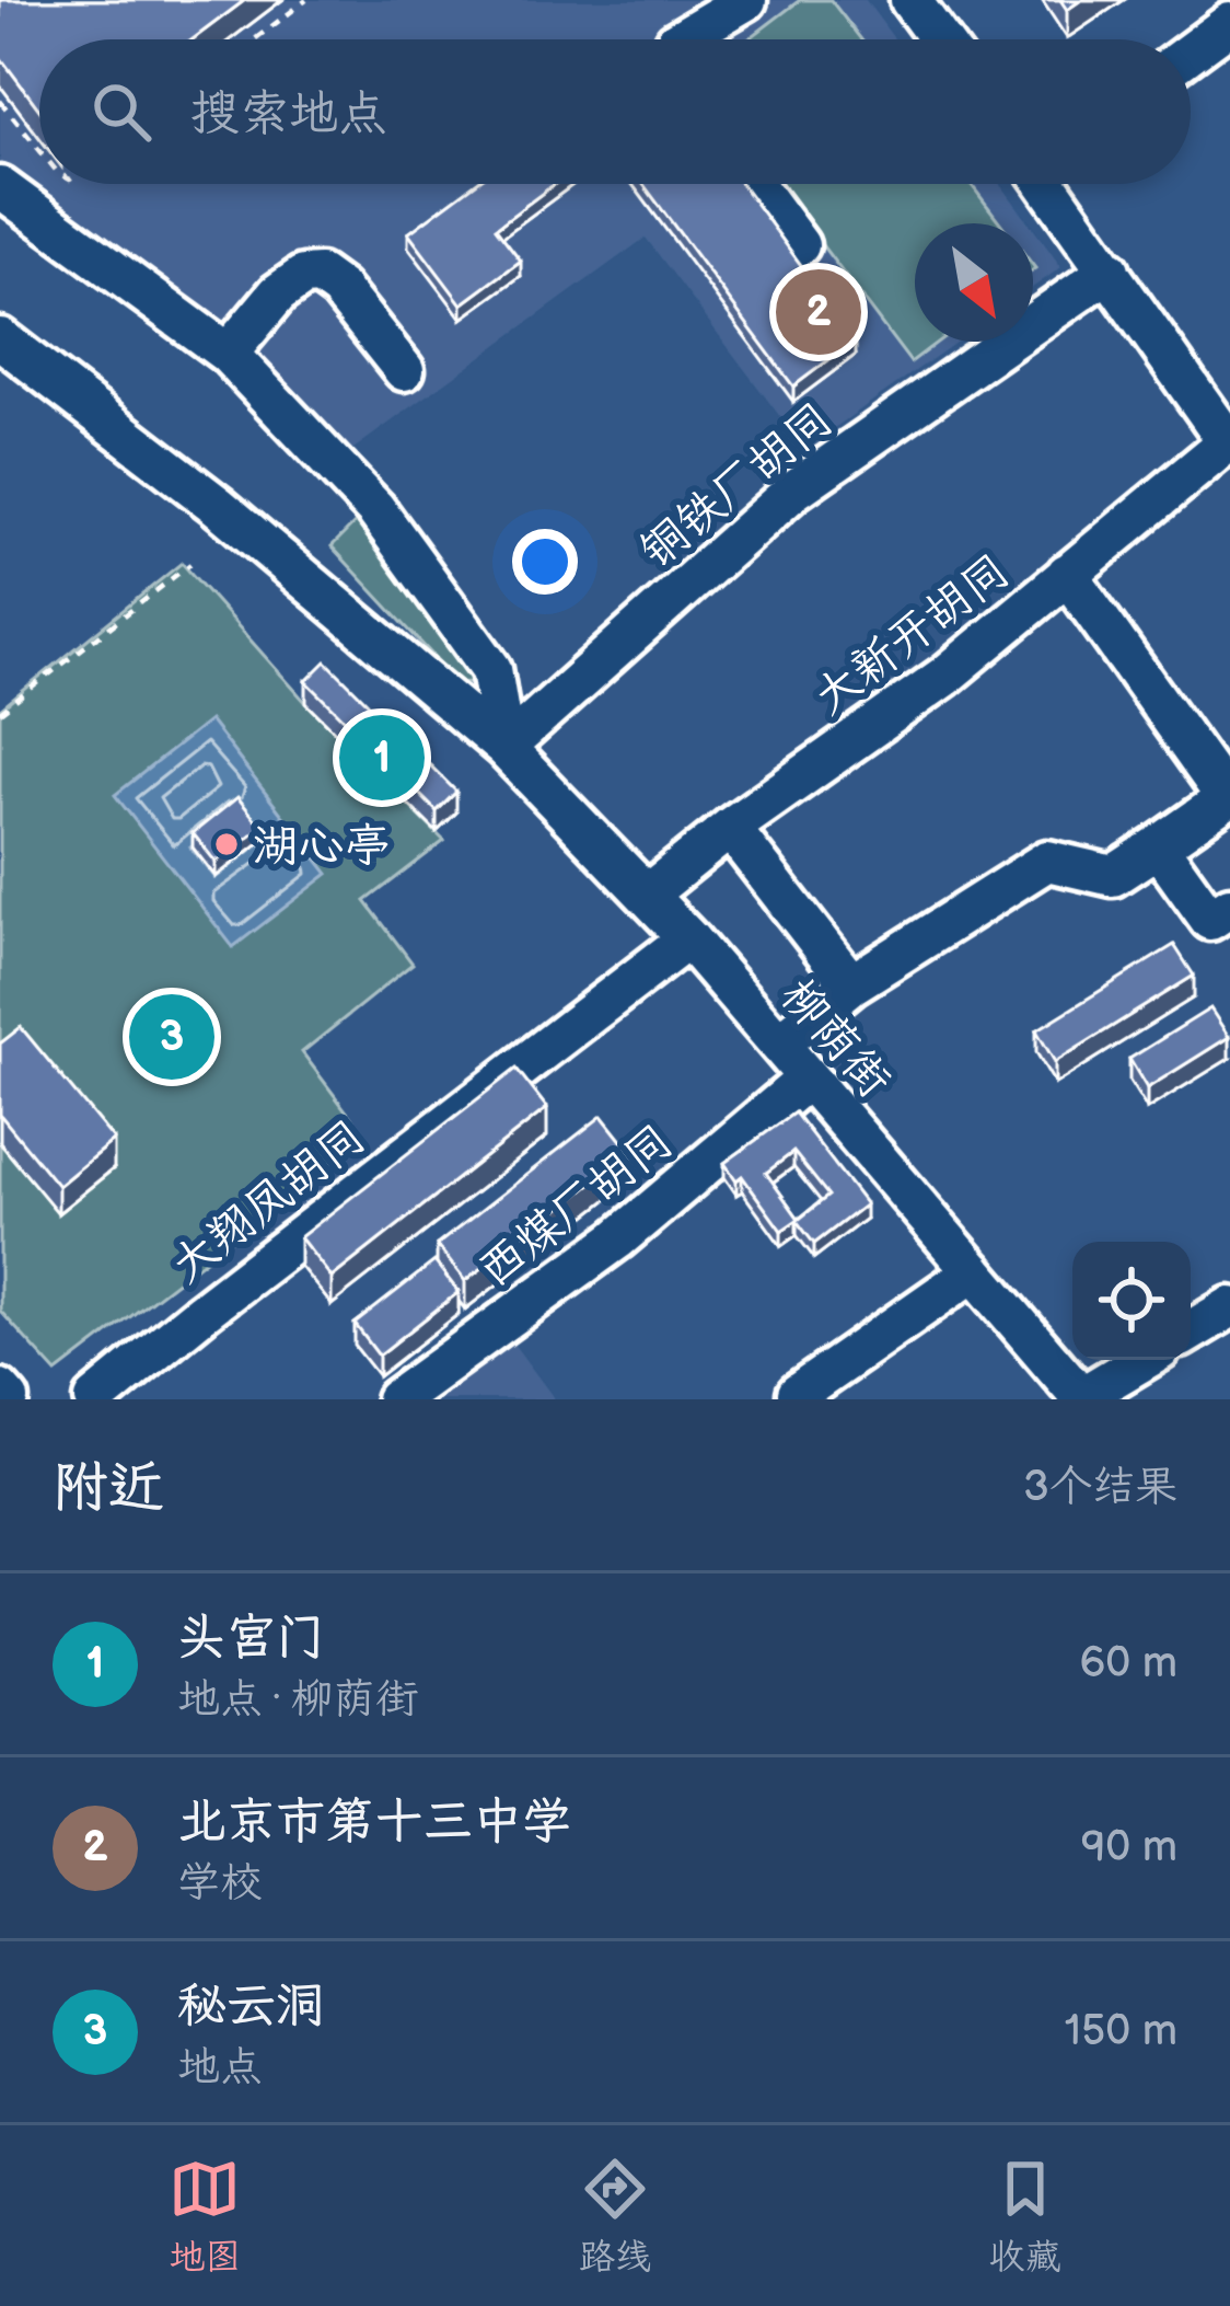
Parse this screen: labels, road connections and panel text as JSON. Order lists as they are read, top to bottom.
{
  "streets": {
    "street": [
      "铜铁厂胡同",
      "大新开胡同",
      "柳荫街",
      "大翔凤胡同",
      "西煤厂胡同"
    ]
  },
  "crossings": [
    ["铜铁厂胡同", "柳荫街"],
    ["大新开胡同", "柳荫街"],
    ["柳荫街", "大翔凤胡同"],
    ["柳荫街", "西煤厂胡同"]
  ],
  "places": ["湖心亭"],
  "north": "bottom right",
  "page": {
    "search": "搜索地点",
    "pins": ["2", "1", "3"],
    "heading": ["附近", "3个结果"],
    "list": [
      {
        "mark": "1",
        "name": "头宫门",
        "note": "地点 · 柳荫街",
        "value": "60 m"
      },
      {
        "mark": "2",
        "name": "北京市第十三中学",
        "note": "学校",
        "value": "90 m"
      },
      {
        "mark": "3",
        "name": "秘云洞",
        "note": "地点",
        "value": "150 m"
      }
    ],
    "nav": ["地图", "路线", "收藏"]
  }
}
